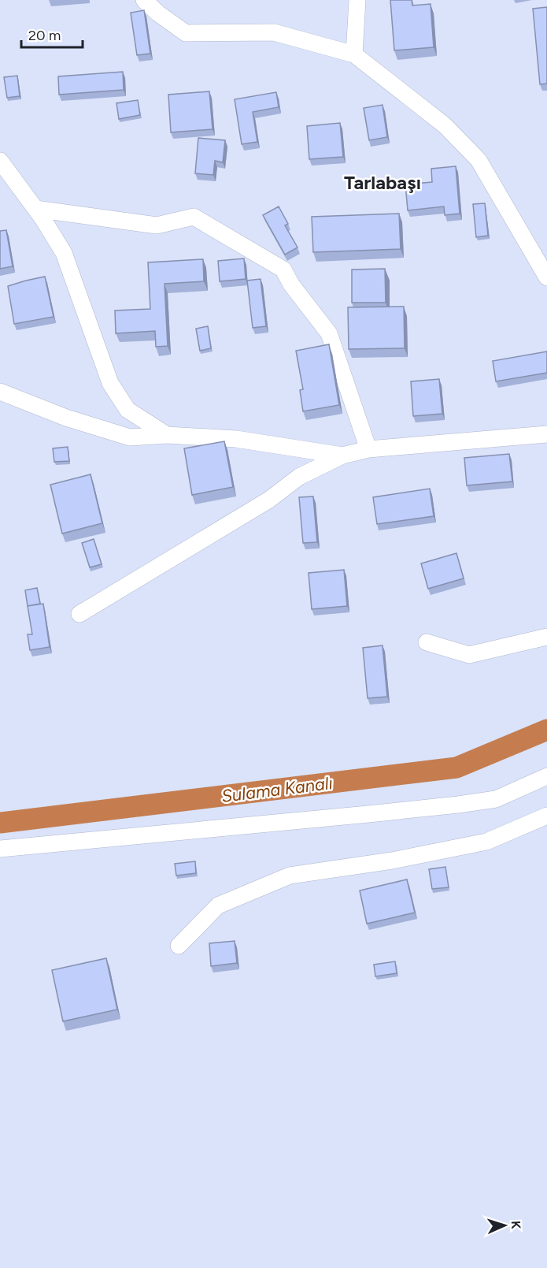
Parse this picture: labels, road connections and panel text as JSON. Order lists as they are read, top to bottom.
{
  "districts": ["Tarlabaşı"],
  "water": ["Sulama Kanalı"],
  "scale_bar": "20 m",
  "north": "right"
}
